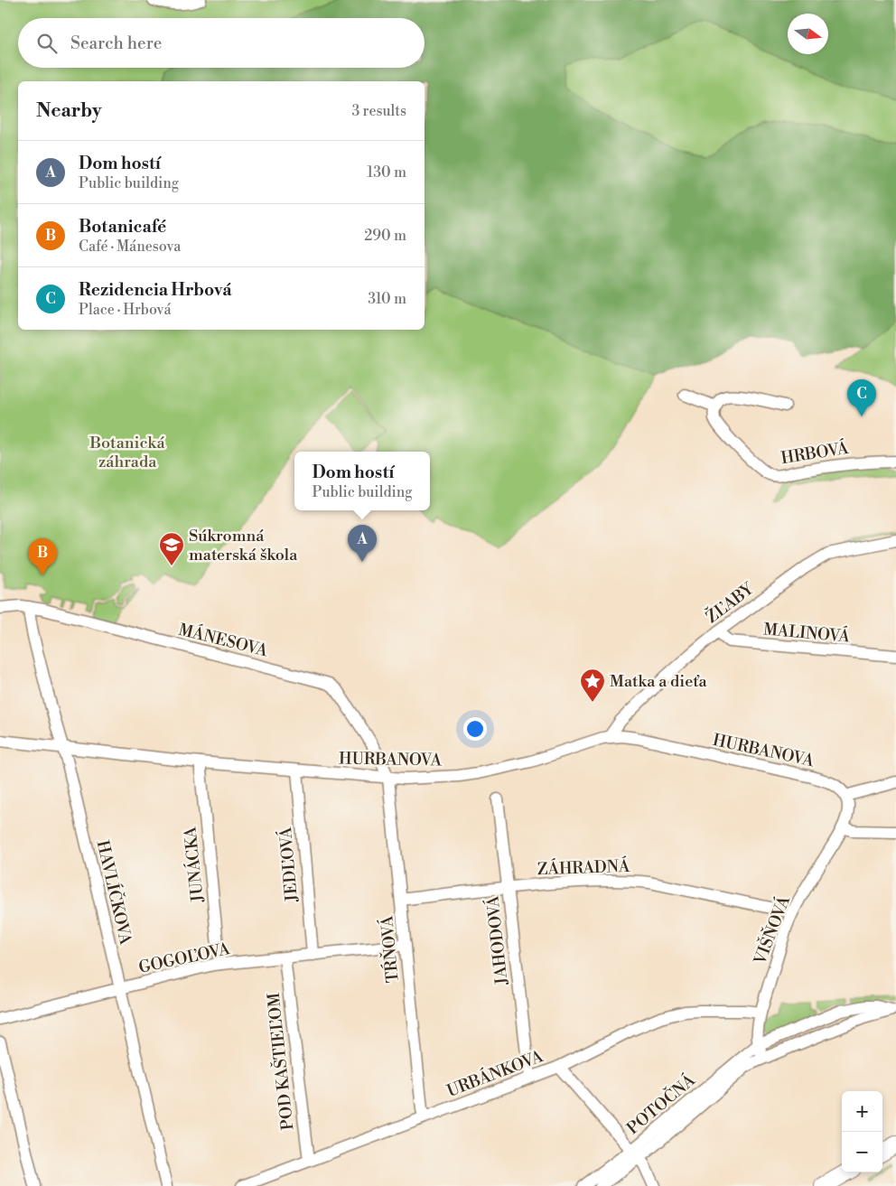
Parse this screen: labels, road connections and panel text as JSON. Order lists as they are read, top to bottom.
{
  "streets": {
    "street": [
      "HRBOVÁ",
      "ŽĽABY",
      "MALINOVÁ",
      "MÁNESOVA",
      "HURBANOVA",
      "JUNÁCKA",
      "JEDĽOVÁ",
      "ZÁHRADNÁ",
      "HAVLÍČKOVA",
      "VIŠŇOVÁ",
      "JAHODOVÁ",
      "TŔŇOVÁ",
      "GOGOĽOVA",
      "POD KAŠTIEĽOM",
      "URBÁNKOVA",
      "POTOČNÁ"
    ]
  },
  "crossings": [
    ["ŽĽABY", "MALINOVÁ"],
    ["ŽĽABY", "HURBANOVA"],
    ["MÁNESOVA", "HURBANOVA"],
    ["MÁNESOVA", "HAVLÍČKOVA"],
    ["MÁNESOVA", "TŔŇOVÁ"],
    ["HURBANOVA", "JUNÁCKA"],
    ["HURBANOVA", "JEDĽOVÁ"],
    ["HURBANOVA", "HAVLÍČKOVA"],
    ["HURBANOVA", "VIŠŇOVÁ"],
    ["HURBANOVA", "TŔŇOVÁ"],
    ["JUNÁCKA", "GOGOĽOVA"],
    ["JEDĽOVÁ", "GOGOĽOVA"],
    ["ZÁHRADNÁ", "VIŠŇOVÁ"],
    ["ZÁHRADNÁ", "JAHODOVÁ"],
    ["ZÁHRADNÁ", "TŔŇOVÁ"],
    ["HAVLÍČKOVA", "GOGOĽOVA"],
    ["VIŠŇOVÁ", "URBÁNKOVA"],
    ["VIŠŇOVÁ", "POTOČNÁ"],
    ["JAHODOVÁ", "URBÁNKOVA"],
    ["TŔŇOVÁ", "GOGOĽOVA"],
    ["TŔŇOVÁ", "URBÁNKOVA"],
    ["GOGOĽOVA", "POD KAŠTIEĽOM"],
    ["POD KAŠTIEĽOM", "URBÁNKOVA"]
  ],
  "parks": ["Botanická záhrada"],
  "places": {
    "school or university": ["Súkromná materská škola"],
    "place": ["Matka a dieťa"]
  },
  "north": "right",
  "page": {
    "search": "Search here",
    "heading": ["Nearby", "3 results"],
    "list": [
      {
        "mark": "A",
        "name": "Dom hostí",
        "note": "Public building",
        "value": "130 m"
      },
      {
        "mark": "B",
        "name": "Botanicafé",
        "note": "Café · Mánesova",
        "value": "290 m"
      },
      {
        "mark": "C",
        "name": "Rezidencia Hrbová",
        "note": "Place · Hrbová",
        "value": "310 m"
      }
    ],
    "pins": ["C", "A", "B"],
    "popup": ["Dom hostí", "Public building"],
    "map_buttons": ["+", "−"]
  }
}
